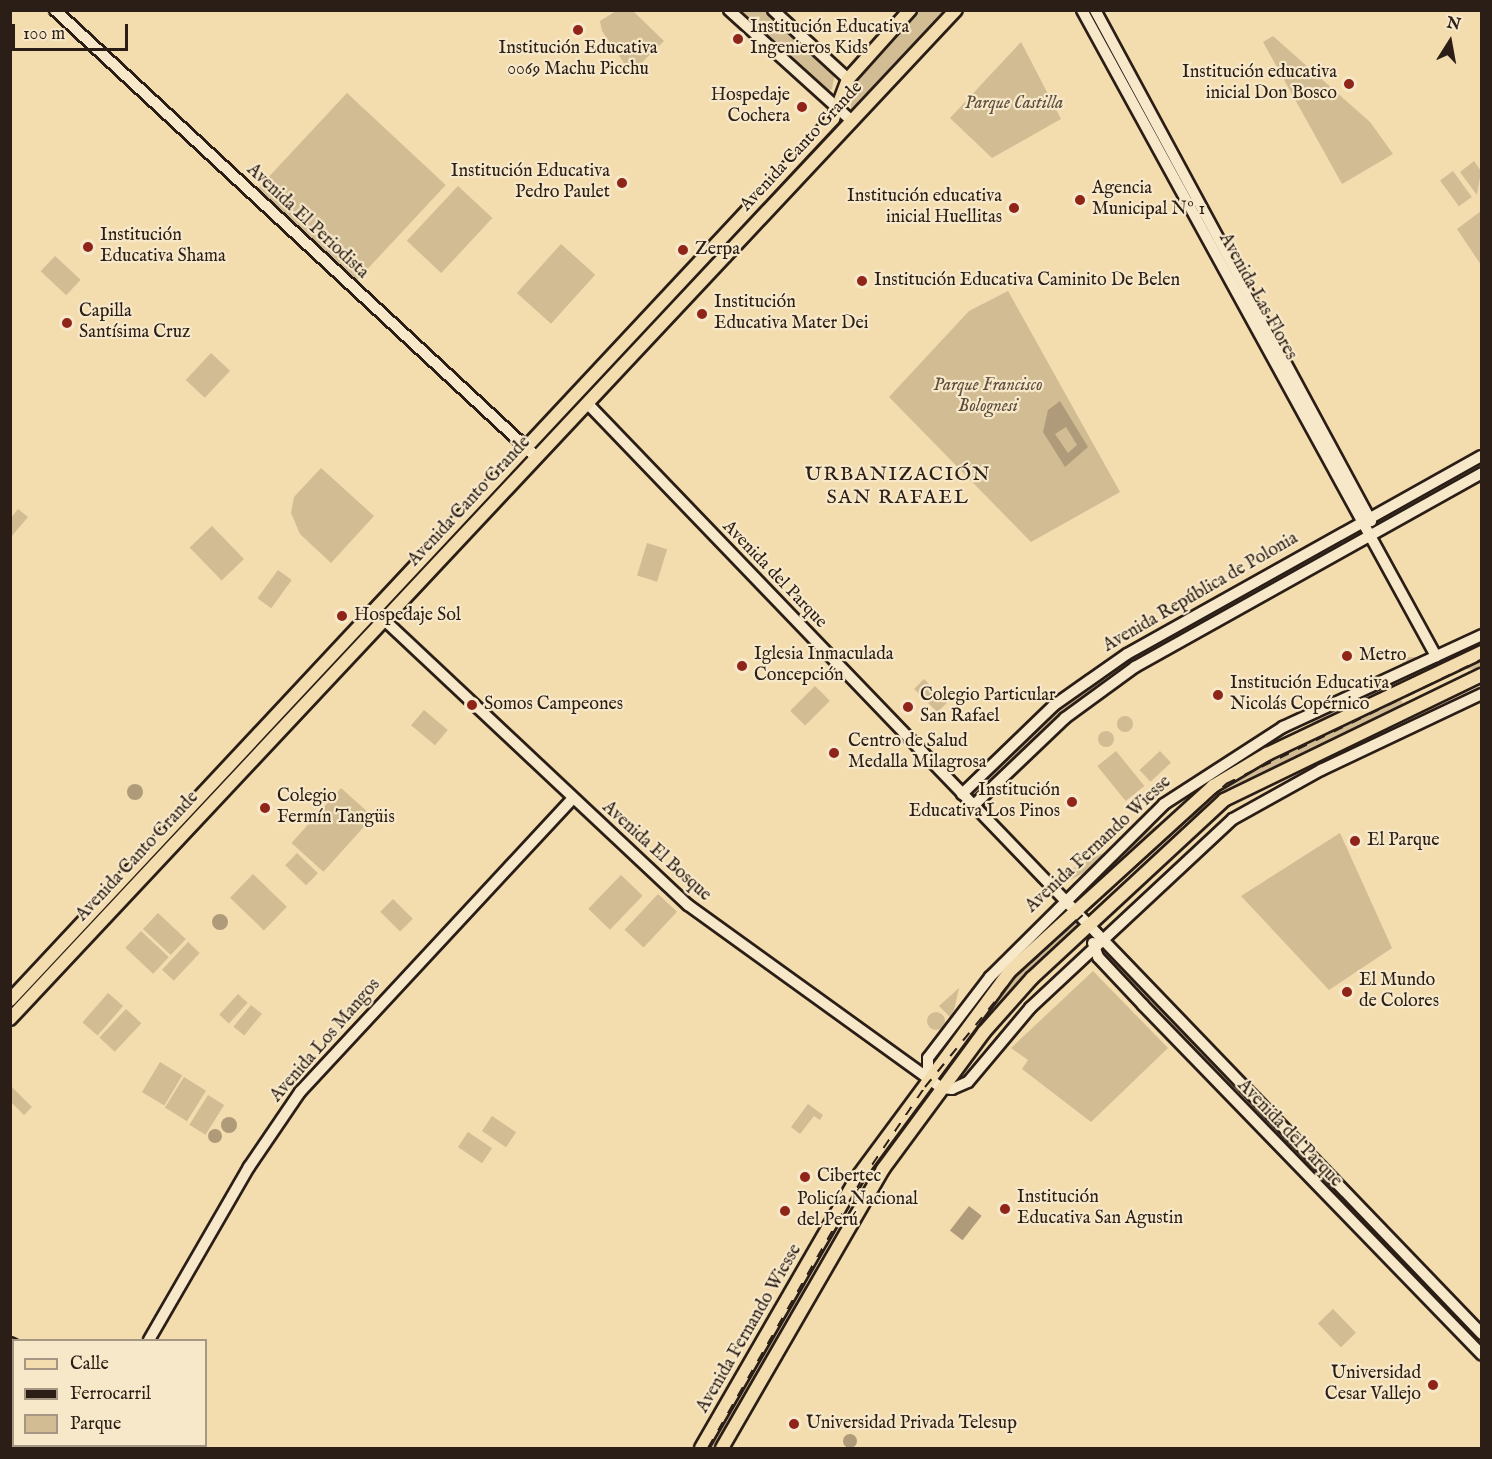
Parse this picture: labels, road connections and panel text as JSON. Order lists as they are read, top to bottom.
{
  "streets": {
    "main road": ["Avenida Canto Grande", "Avenida Fernando Wiesse"],
    "street": [
      "Avenida El Periodista",
      "Avenida Las Flores",
      "Avenida del Parque",
      "Avenida República de Polonia",
      "Avenida El Bosque",
      "Avenida Los Mangos"
    ]
  },
  "crossings": [
    ["Avenida Canto Grande", "Avenida El Periodista"],
    ["Avenida Canto Grande", "Avenida del Parque"],
    ["Avenida Canto Grande", "Avenida El Bosque"],
    ["Avenida Las Flores", "Avenida República de Polonia"],
    ["Avenida Las Flores", "Avenida Fernando Wiesse"],
    ["Avenida del Parque", "Avenida República de Polonia"],
    ["Avenida del Parque", "Avenida Fernando Wiesse"],
    ["Avenida Fernando Wiesse", "Avenida El Bosque"],
    ["Avenida El Bosque", "Avenida Los Mangos"]
  ],
  "districts": ["URBANIZACIÓN SAN RAFAEL"],
  "parks": ["Parque Castilla", "Parque Francisco Bolognesi"],
  "places": [
    "Institución Educativa 0069 Machu Picchu",
    "Institución Educativa Ingenieros Kids",
    "Institución educativa inicial Don Bosco",
    "Hospedaje Cochera",
    "Institución Educativa Pedro Paulet",
    "Agencia Municipal Nº 1",
    "Institución educativa inicial Huellitas",
    "Institución Educativa Shama",
    "Zerpa",
    "Institución Educativa Caminito De Belen",
    "Institución Educativa Mater Dei",
    "Capilla Santísima Cruz",
    "Hospedaje Sol",
    "Metro",
    "Iglesia Inmaculada Concepción",
    "Institución Educativa Nicolás Copérnico",
    "Somos Campeones",
    "Colegio Particular San Rafael",
    "Centro de Salud Medalla Milagrosa",
    "Institución Educativa Los Pinos",
    "Colegio Fermín Tangüis",
    "El Parque",
    "El Mundo de Colores",
    "Cibertec",
    "Institución Educativa San Agustin",
    "Policía Nacional del Perú",
    "Universidad Cesar Vallejo",
    "Universidad Privada Telesup"
  ],
  "legend": ["Calle", "Ferrocarril", "Parque"],
  "scale_bar": "100 m",
  "north": "top"
}
